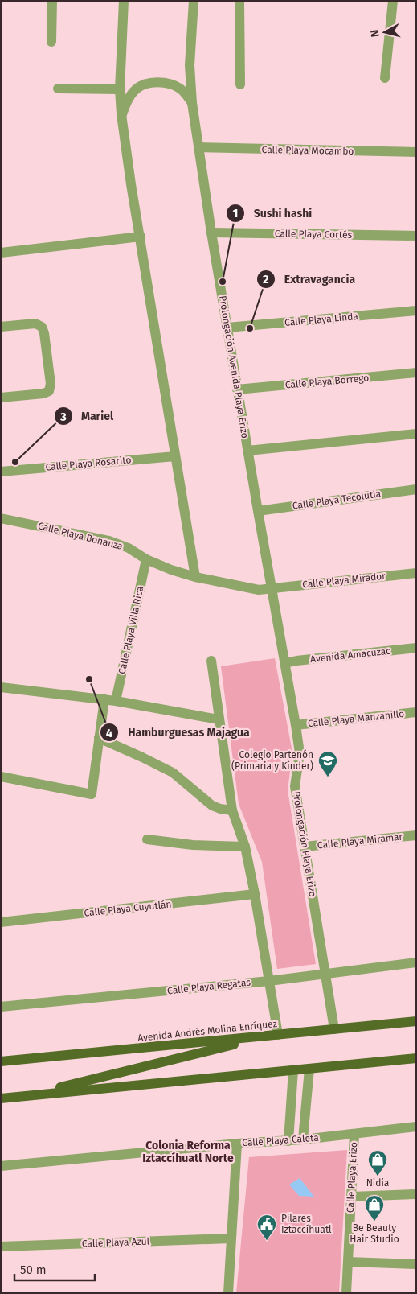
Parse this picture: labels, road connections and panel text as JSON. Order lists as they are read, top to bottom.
{
  "streets": {
    "main road": ["Avenida Andrés Molina Enríquez"],
    "street": [
      "Calle Playa Mocambo",
      "Calle Playa Cortés",
      "Calle Playa Linda",
      "Prolongación Avenida Playa Erizo",
      "Calle Playa Borrego",
      "Calle Playa Rosarito",
      "Calle Playa Tecolutla",
      "Calle Playa Bonanza",
      "Calle Playa Mirador",
      "Calle Playa Villa Rica",
      "Avenida Amacuzac",
      "Calle Playa Manzanillo",
      "Calle Playa Miramar",
      "Prolongación Playa Erizo",
      "Calle Playa Cuyutlán",
      "Calle Playa Regatas",
      "Calle Playa Caleta",
      "Calle Playa Erizo",
      "Calle Playa Azul"
    ]
  },
  "crossings": [
    ["Calle Playa Mocambo", "Prolongación Avenida Playa Erizo"],
    ["Calle Playa Cortés", "Prolongación Avenida Playa Erizo"],
    ["Calle Playa Linda", "Prolongación Avenida Playa Erizo"],
    ["Prolongación Avenida Playa Erizo", "Calle Playa Borrego"],
    ["Prolongación Avenida Playa Erizo", "Calle Playa Tecolutla"],
    ["Prolongación Avenida Playa Erizo", "Calle Playa Bonanza"],
    ["Prolongación Avenida Playa Erizo", "Calle Playa Mirador"],
    ["Prolongación Avenida Playa Erizo", "Prolongación Playa Erizo"],
    ["Calle Playa Bonanza", "Calle Playa Mirador"],
    ["Calle Playa Bonanza", "Calle Playa Villa Rica"],
    ["Calle Playa Bonanza", "Prolongación Playa Erizo"],
    ["Calle Playa Mirador", "Prolongación Playa Erizo"],
    ["Avenida Amacuzac", "Prolongación Playa Erizo"],
    ["Calle Playa Manzanillo", "Prolongación Playa Erizo"],
    ["Calle Playa Miramar", "Prolongación Playa Erizo"],
    ["Prolongación Playa Erizo", "Calle Playa Regatas"],
    ["Prolongación Playa Erizo", "Avenida Andrés Molina Enríquez"],
    ["Calle Playa Caleta", "Calle Playa Erizo"]
  ],
  "districts": ["Colonia Reforma Iztaccíhuatl Norte"],
  "places": {
    "other": [
      "Sushi hashi",
      "Extravagancia",
      "Mariel",
      "Hamburguesas Majagua"
    ],
    "school or university": ["Colegio Partenón (Primaria y Kínder)"],
    "shop": ["Nidia", "Be Beauty Hair Studio"],
    "public building": ["Pilares Iztaccíhuatl"]
  },
  "scale_bar": "50 m",
  "north": "left"
}
